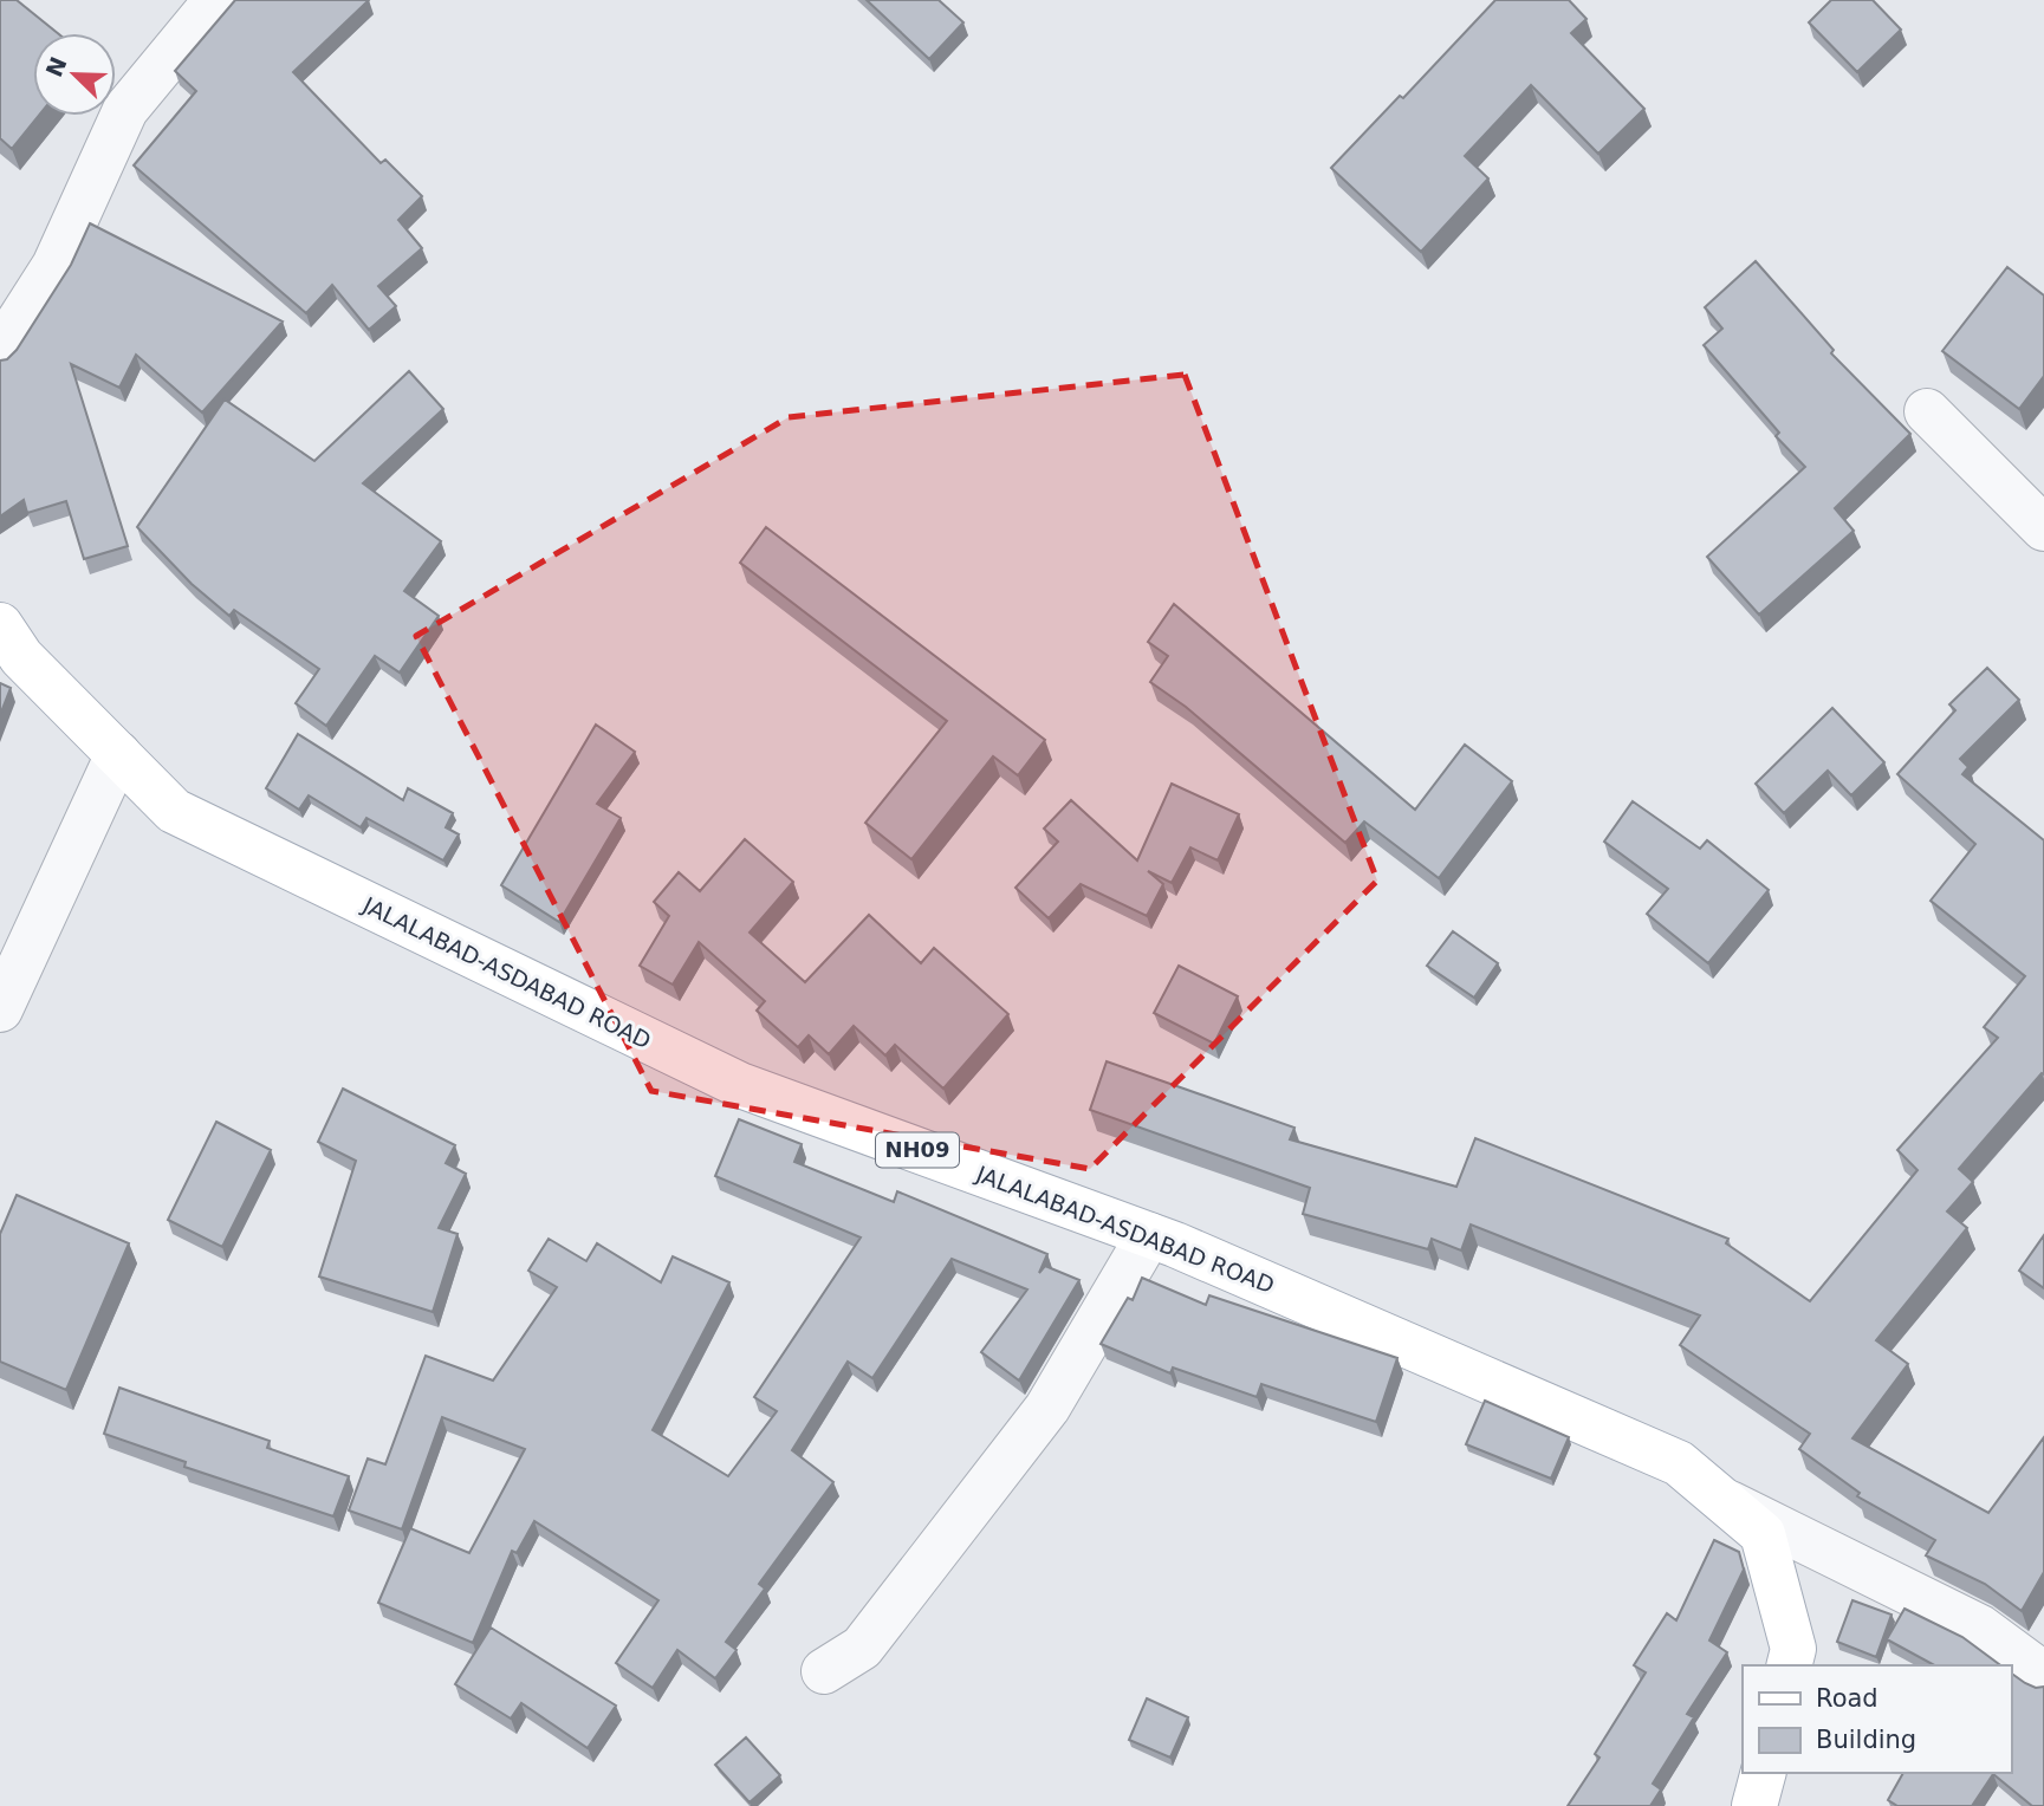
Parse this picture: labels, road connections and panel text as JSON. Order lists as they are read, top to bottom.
{
  "streets": {
    "main road": ["JALALABAD-ASDABAD ROAD", "NH09"]
  },
  "legend": ["Road", "Building"],
  "north": "top left"
}
